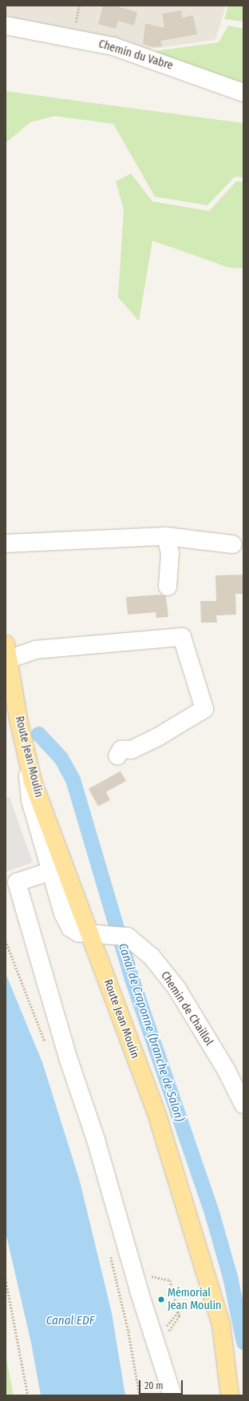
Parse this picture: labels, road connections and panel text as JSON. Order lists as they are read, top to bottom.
{
  "streets": {
    "main road": ["Route Jean Moulin"],
    "street": ["Chemin du Vabre", "Chemin de Chaillol"]
  },
  "crossings": [
    ["Route Jean Moulin", "Chemin de Chaillol"]
  ],
  "water": ["Canal de Craponne (branche de Salon)", "Canal EDF"],
  "places": ["Mémorial Jean Moulin"],
  "scale_bar": "20 m"
}
